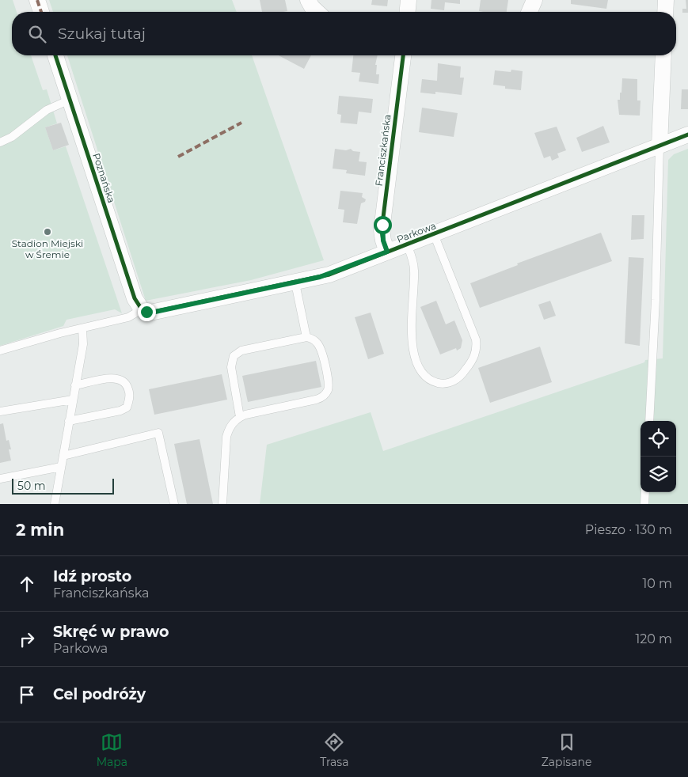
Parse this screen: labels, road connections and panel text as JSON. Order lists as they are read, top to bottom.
{
  "streets": {
    "street": ["Franciszkańska", "Poznańska", "Parkowa"]
  },
  "crossings": [
    ["Franciszkańska", "Parkowa"],
    ["Poznańska", "Parkowa"]
  ],
  "places": ["Stadion Miejski w Śremie"],
  "scale_bar": "50 m",
  "page": {
    "search": "Szukaj tutaj",
    "scale": "50 m",
    "heading": ["2 min", "Pieszo · 130 m"],
    "list": [
      ["Idź prosto", "Franciszkańska", "10 m"],
      ["Skręć w prawo", "Parkowa", "120 m"],
      "Cel podróży"
    ],
    "nav": ["Mapa", "Trasa", "Zapisane"]
  }
}
